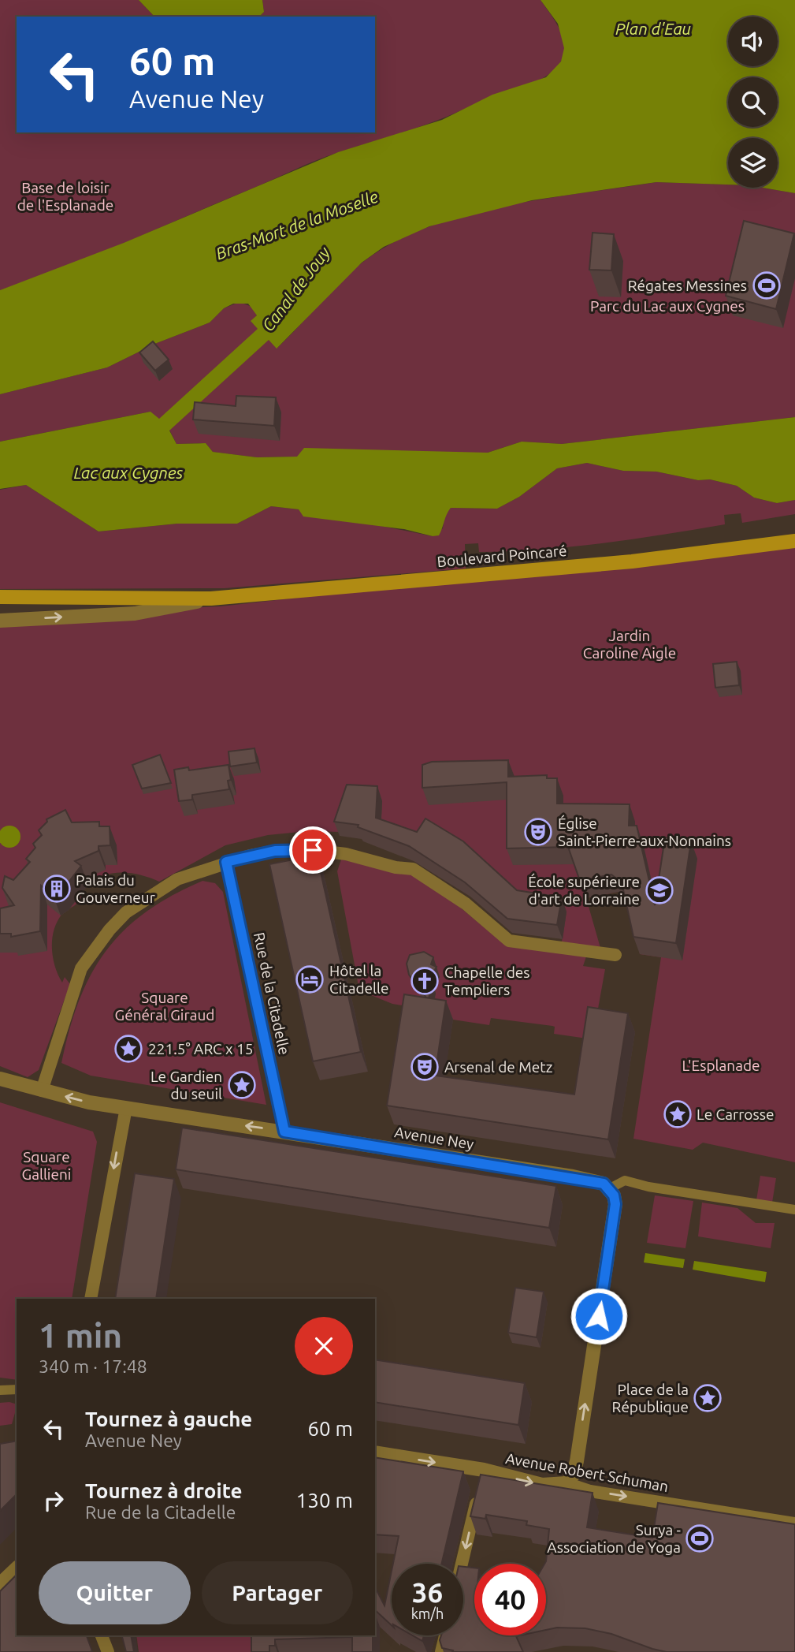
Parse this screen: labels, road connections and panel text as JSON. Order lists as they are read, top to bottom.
{
  "streets": {
    "main road": ["Boulevard Poincaré"],
    "street": ["Rue de la Citadelle", "Avenue Ney", "Avenue Robert Schuman"]
  },
  "crossings": [
    ["Rue de la Citadelle", "Avenue Ney"]
  ],
  "one_way": ["Avenue Ney", "Avenue Robert Schuman"],
  "water": [
    "Plan d'Eau",
    "Bras-Mort de la Moselle",
    "Canal de Jouy",
    "Lac aux Cygnes"
  ],
  "parks": [
    "Base de loisir de l'Esplanade",
    "Parc du Lac aux Cygnes",
    "Jardin Caroline Aigle",
    "Square Général Giraud",
    "L'Esplanade",
    "Square Gallieni"
  ],
  "places": {
    "sports": ["Régates Messines", "Surya - Association de Yoga"],
    "theatre": ["Église Saint-Pierre-aux-Nonnains", "Arsenal de Metz"],
    "building": ["Palais du Gouverneur"],
    "school or university": ["École supérieure d'art de Lorraine"],
    "hotel": ["Hôtel la Citadelle"],
    "church": ["Chapelle des Templiers"],
    "place": [
      "221.5° ARC x 15",
      "Le Gardien du seuil",
      "Le Carrosse",
      "Place de la République"
    ]
  },
  "page": {
    "turn": ["60 m", "Avenue Ney"],
    "heading": ["1 min", "340 m · 17:48"],
    "list": [
      {
        "name": "Tournez à gauche",
        "note": "Avenue Ney",
        "value": "60 m"
      },
      {
        "name": "Tournez à droite",
        "note": "Rue de la Citadelle",
        "value": "130 m"
      }
    ],
    "buttons": ["Quitter", "Partager"],
    "speed": "36 km/h",
    "limit": "40"
  }
}
